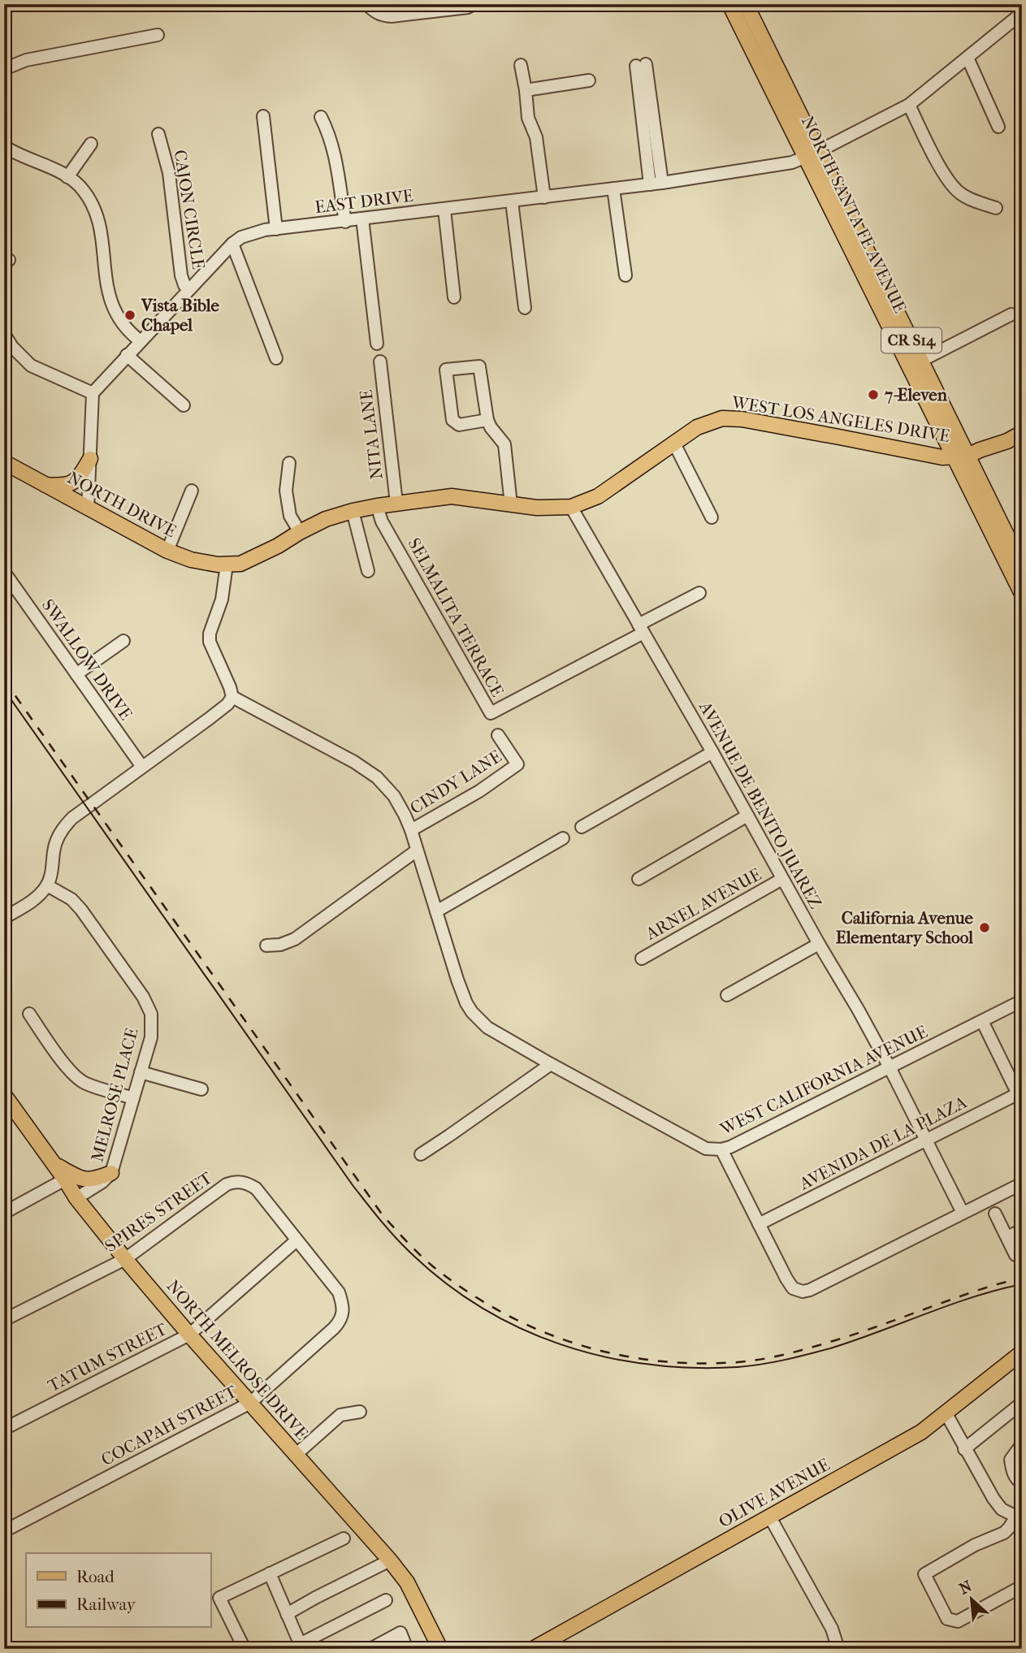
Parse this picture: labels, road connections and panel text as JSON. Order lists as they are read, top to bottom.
{
  "streets": {
    "main road": [
      "NORTH SANTA FE AVENUE",
      "CR S14",
      "WEST LOS ANGELES DRIVE",
      "NORTH DRIVE",
      "NORTH MELROSE DRIVE",
      "OLIVE AVENUE"
    ],
    "street": [
      "EAST DRIVE",
      "CAJON CIRCLE",
      "NITA LANE",
      "SELMALITA TERRACE",
      "SWALLOW DRIVE",
      "CINDY LANE",
      "AVENUE DE BENITO JUAREZ",
      "ARNEL AVENUE",
      "WEST CALIFORNIA AVENUE",
      "MELROSE PLACE",
      "AVENIDA DE LA PLAZA",
      "SPIRES STREET",
      "TATUM STREET",
      "COCAPAH STREET"
    ]
  },
  "crossings": [
    ["EAST DRIVE", "CAJON CIRCLE"],
    ["EAST DRIVE", "NORTH SANTA FE AVENUE"],
    ["NORTH SANTA FE AVENUE", "WEST LOS ANGELES DRIVE"],
    ["WEST LOS ANGELES DRIVE", "NITA LANE"],
    ["WEST LOS ANGELES DRIVE", "NORTH DRIVE"],
    ["WEST LOS ANGELES DRIVE", "SELMALITA TERRACE"],
    ["WEST LOS ANGELES DRIVE", "AVENUE DE BENITO JUAREZ"],
    ["SELMALITA TERRACE", "AVENUE DE BENITO JUAREZ"],
    ["CINDY LANE", "WEST CALIFORNIA AVENUE"],
    ["AVENUE DE BENITO JUAREZ", "ARNEL AVENUE"],
    ["AVENUE DE BENITO JUAREZ", "WEST CALIFORNIA AVENUE"],
    ["AVENUE DE BENITO JUAREZ", "AVENIDA DE LA PLAZA"],
    ["MELROSE PLACE", "NORTH MELROSE DRIVE"],
    ["SPIRES STREET", "TATUM STREET"],
    ["SPIRES STREET", "NORTH MELROSE DRIVE"],
    ["SPIRES STREET", "COCAPAH STREET"],
    ["TATUM STREET", "NORTH MELROSE DRIVE"],
    ["TATUM STREET", "COCAPAH STREET"],
    ["NORTH MELROSE DRIVE", "COCAPAH STREET"]
  ],
  "places": ["Vista Bible Chapel", "7-Eleven", "California Avenue Elementary School"],
  "legend": ["Road", "Railway"],
  "north": "top left"
}
